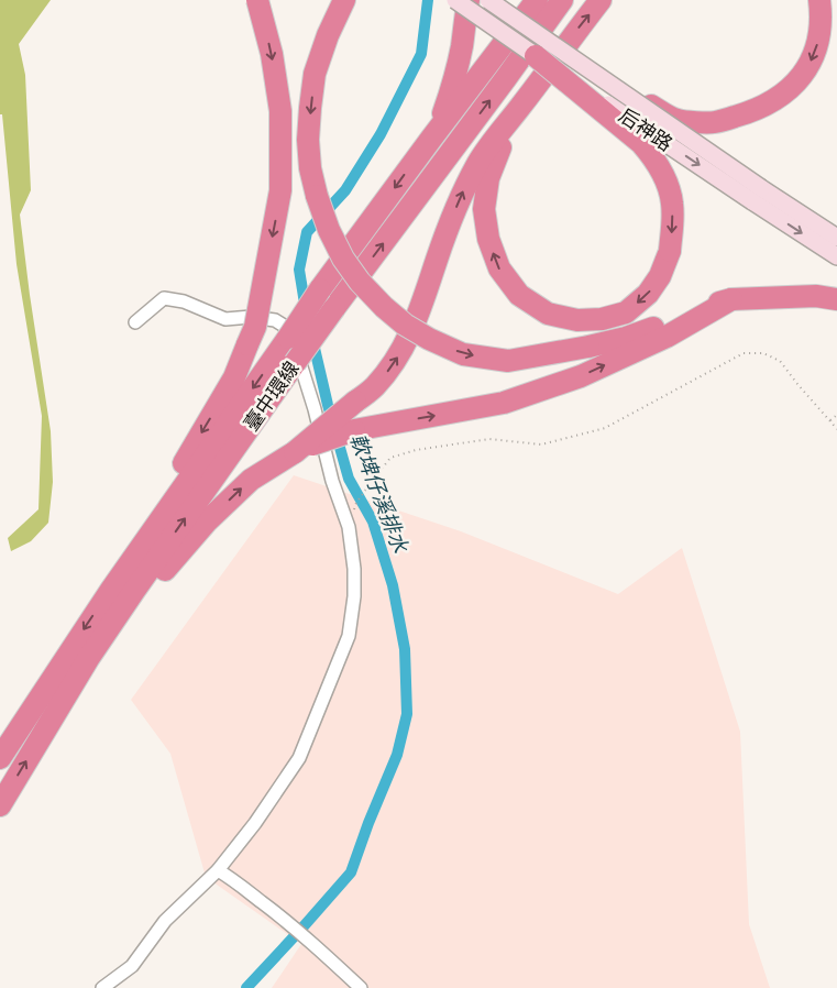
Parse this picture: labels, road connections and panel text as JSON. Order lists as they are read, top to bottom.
{
  "streets": {
    "highway": ["臺中環線"],
    "street": ["后神路"]
  },
  "water": ["軟埤仔溪排水"]
}
